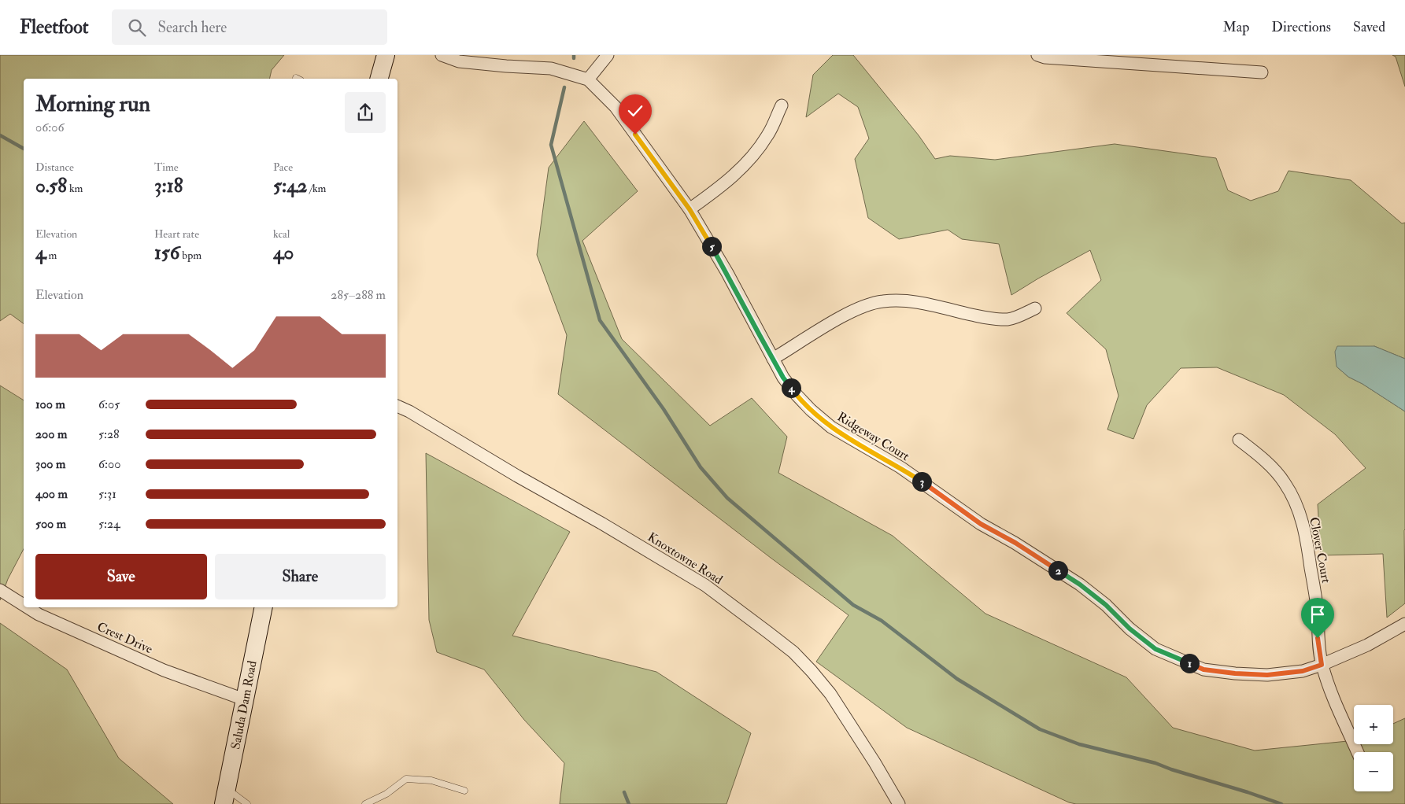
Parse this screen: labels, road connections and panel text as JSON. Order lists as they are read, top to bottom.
{
  "streets": {
    "street": [
      "Ridgeway Court",
      "Clover Court",
      "Knoxtowne Road",
      "Crest Drive",
      "Saluda Dam Road"
    ]
  },
  "crossings": [
    ["Ridgeway Court", "Clover Court"],
    ["Crest Drive", "Saluda Dam Road"]
  ],
  "page": {
    "header": "Fleetfoot",
    "search": "Search here",
    "nav": ["Map", "Directions", "Saved"],
    "heading": ["Morning run", "06:06"],
    "stats": [
      ["Distance", "0.58 km"],
      ["Time", "3:18"],
      ["Pace", "5:42 /km"],
      ["Elevation", "4 m"],
      ["Heart rate", "156 bpm"],
      ["kcal", "40"]
    ],
    "pins": [
      "5",
      "4",
      "3",
      "2",
      "1"
    ],
    "chart": ["Elevation", "285–288 m"],
    "list": [
      {
        "name": "100 m",
        "note": "6:05"
      },
      {
        "name": "200 m",
        "note": "5:28"
      },
      {
        "name": "300 m",
        "note": "6:00"
      },
      {
        "name": "400 m",
        "note": "5:31"
      },
      {
        "name": "500 m",
        "note": "5:24"
      }
    ],
    "buttons": ["Save", "Share"],
    "map_buttons": ["+", "−"]
  }
}
